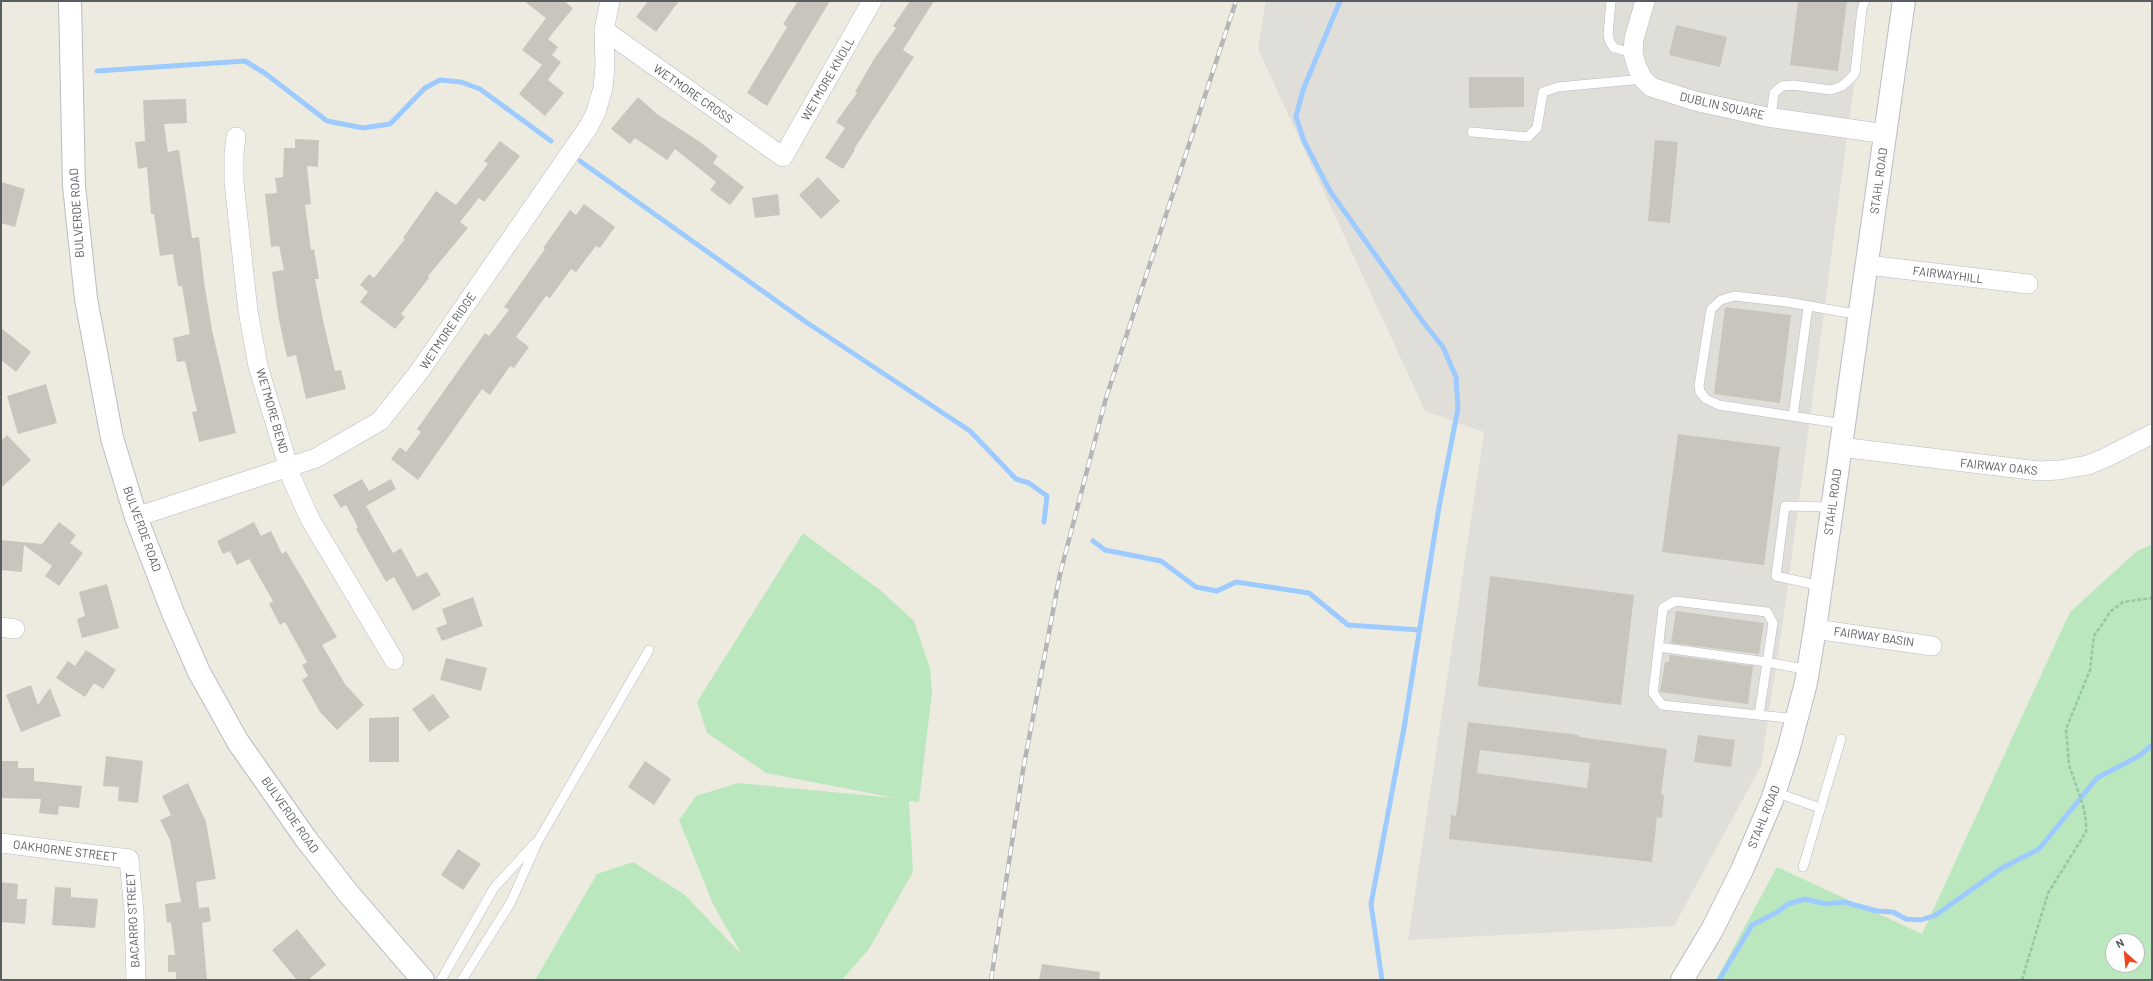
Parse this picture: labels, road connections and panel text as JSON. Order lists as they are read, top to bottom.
{
  "streets": {
    "main road": ["STAHL ROAD", "BULVERDE ROAD"],
    "street": [
      "WETMORE KNOLL",
      "WETMORE CROSS",
      "DUBLIN SQUARE",
      "FAIRWAYHILL",
      "WETMORE RIDGE",
      "WETMORE BEND",
      "FAIRWAY OAKS",
      "FAIRWAY BASIN",
      "OAKHORNE STREET",
      "BACARRO STREET"
    ]
  },
  "crossings": [
    ["WETMORE KNOLL", "WETMORE CROSS"],
    ["WETMORE CROSS", "WETMORE RIDGE"],
    ["DUBLIN SQUARE", "STAHL ROAD"],
    ["STAHL ROAD", "FAIRWAYHILL"],
    ["STAHL ROAD", "FAIRWAY OAKS"],
    ["STAHL ROAD", "FAIRWAY BASIN"],
    ["BULVERDE ROAD", "WETMORE RIDGE"],
    ["WETMORE RIDGE", "WETMORE BEND"],
    ["OAKHORNE STREET", "BACARRO STREET"]
  ],
  "north": "top left"
}
